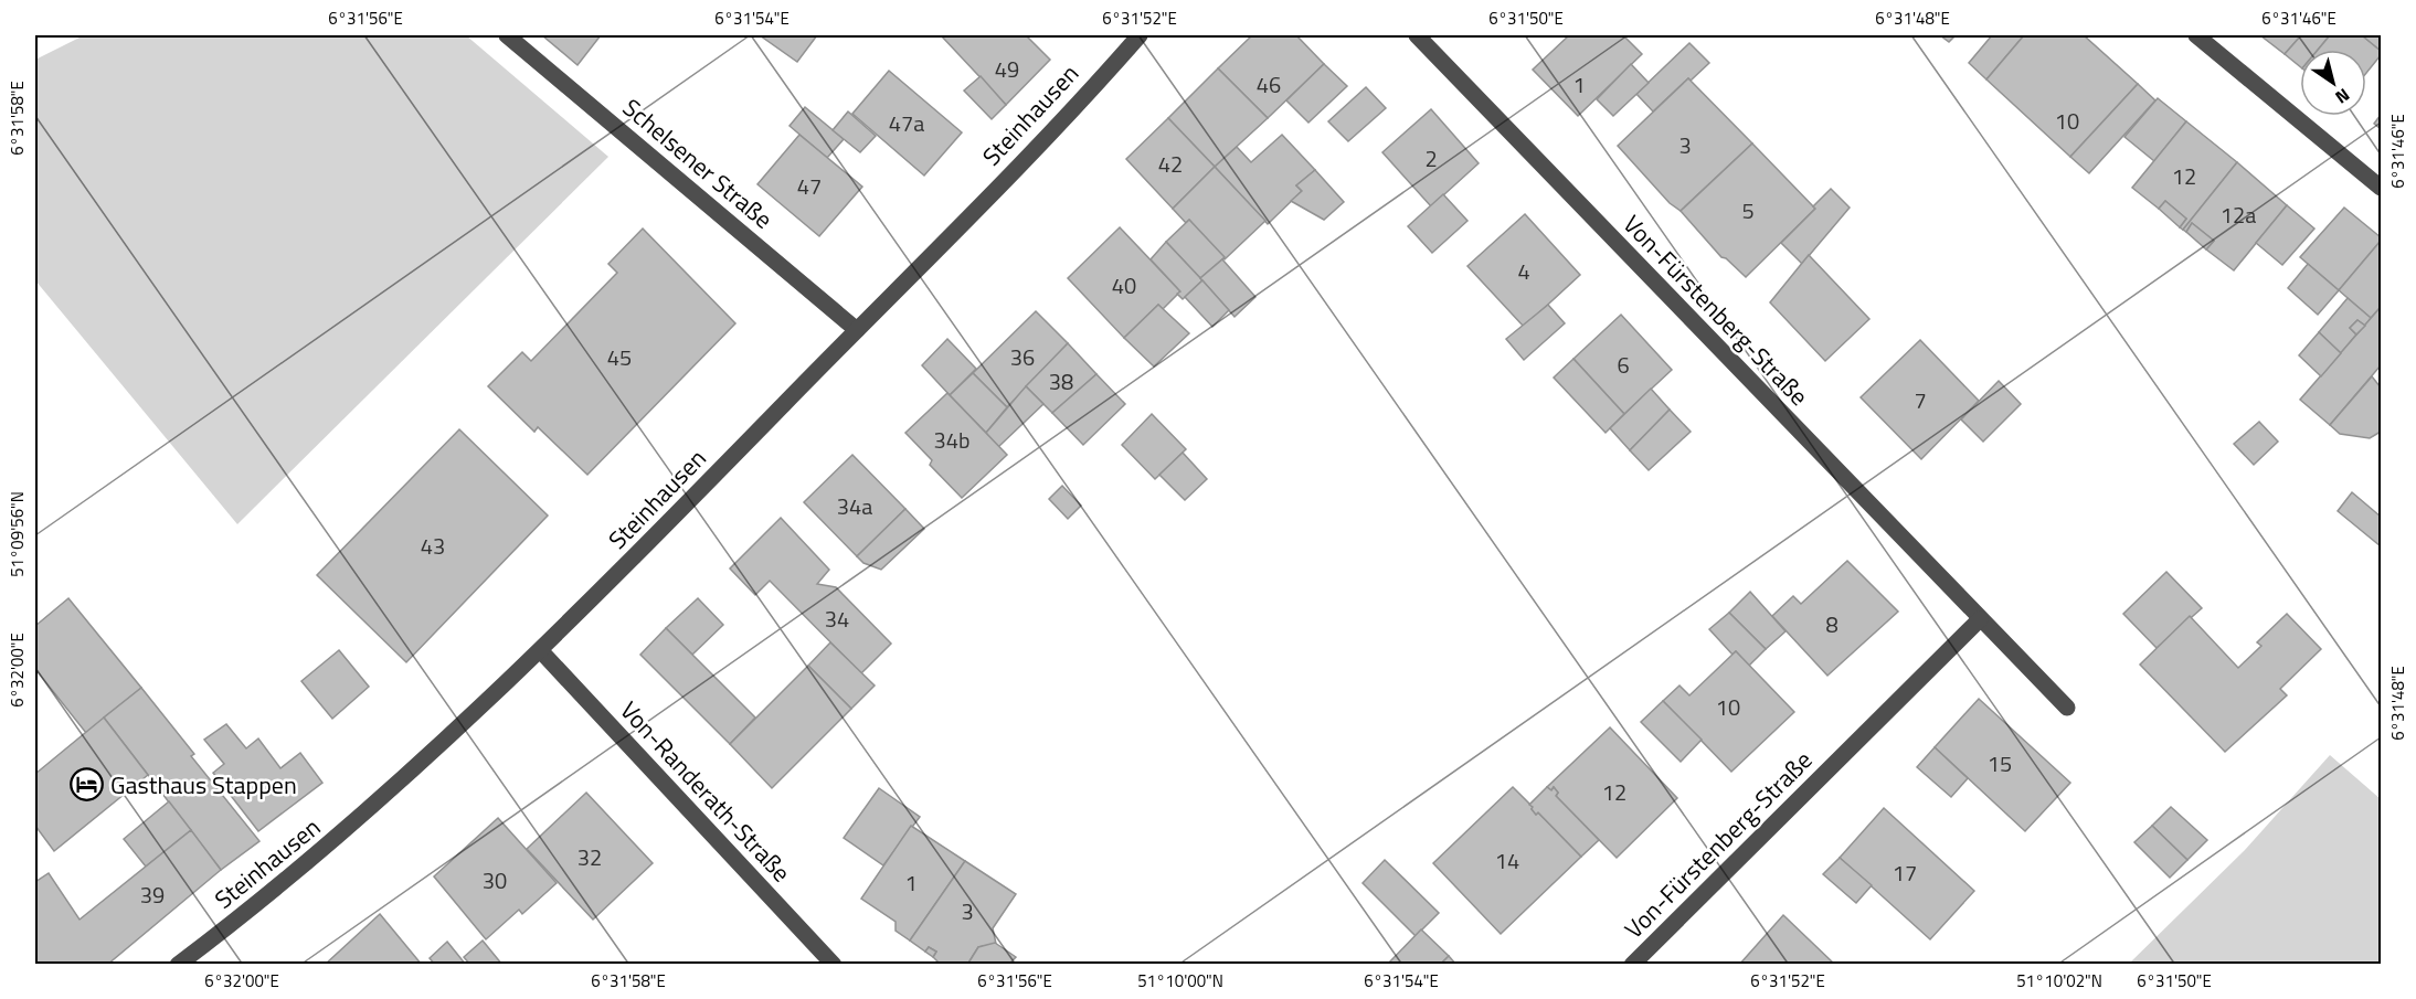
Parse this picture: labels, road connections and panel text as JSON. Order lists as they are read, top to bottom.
{
  "streets": {
    "street": [
      "Steinhausen",
      "Schelsener Straße",
      "Von-Fürstenberg-Straße",
      "Von-Randerath-Straße"
    ]
  },
  "crossings": [
    ["Steinhausen", "Schelsener Straße"],
    ["Steinhausen", "Von-Randerath-Straße"]
  ],
  "places": {
    "hotel": ["Gasthaus Stappen"]
  },
  "house_numbers": [
    "49",
    "46",
    "1",
    "10",
    "47a",
    "3",
    "2",
    "42",
    "12",
    "47",
    "5",
    "12a",
    "4",
    "40",
    "45",
    "36",
    "6",
    "38",
    "7",
    "34b",
    "34a",
    "43",
    "34",
    "8",
    "10",
    "15",
    "12",
    "32",
    "14",
    "17",
    "30",
    "1",
    "39",
    "3"
  ],
  "north": "bottom right",
  "coordinates": [
    "6°31'56\"E",
    "6°31'54\"E",
    "6°31'52\"E",
    "6°31'50\"E",
    "6°31'48\"E",
    "6°31'46\"E",
    "6°31'58\"E",
    "51°09'56\"N",
    "6°32'00\"E",
    "51°10'00\"N",
    "51°10'02\"N"
  ]
}
